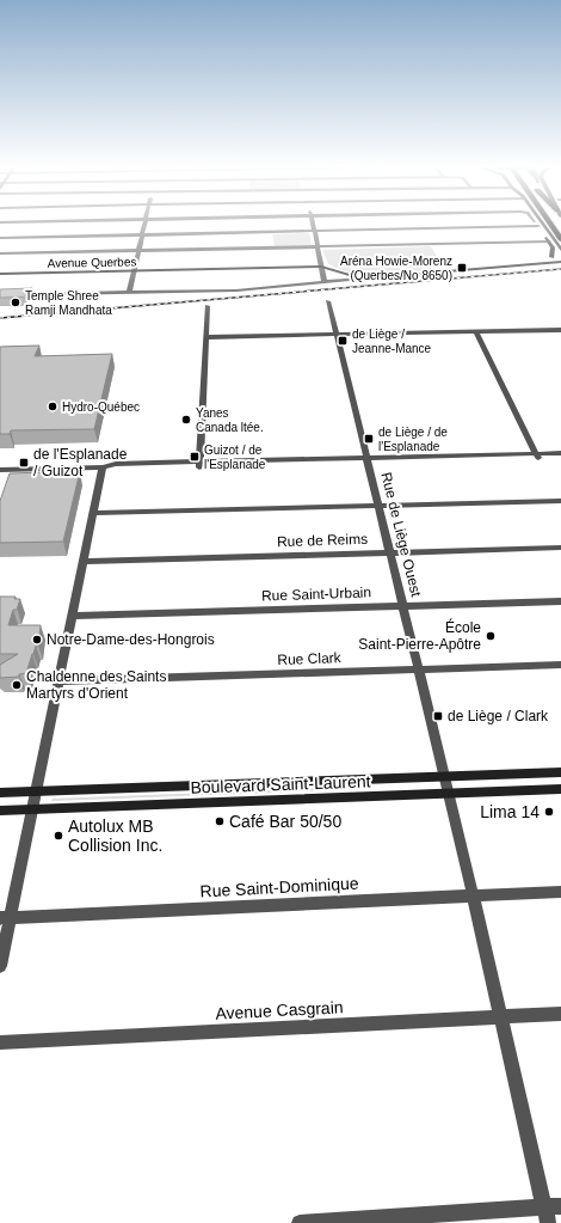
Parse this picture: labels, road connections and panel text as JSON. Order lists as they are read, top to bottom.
{
  "streets": {
    "main road": ["Avenue Querbes", "Boulevard Saint-Laurent"],
    "street": [
      "Rue de Liège Ouest",
      "Rue de Reims",
      "Rue Saint-Urbain",
      "Rue Clark",
      "Rue Saint-Dominique",
      "Avenue Casgrain"
    ]
  },
  "crossings": [
    ["Rue de Liège Ouest", "Rue de Reims"],
    ["Rue de Liège Ouest", "Rue Saint-Urbain"],
    ["Rue de Liège Ouest", "Rue Clark"],
    ["Rue de Liège Ouest", "Boulevard Saint-Laurent"],
    ["Rue de Liège Ouest", "Rue Saint-Dominique"],
    ["Rue de Liège Ouest", "Avenue Casgrain"]
  ],
  "places": {
    "transit": [
      "Aréna Howie-Morenz (Querbes/No 8650)",
      "de Liège / Jeanne-Mance",
      "de Liège / de l'Esplanade",
      "Guizot / de l'Esplanade",
      "de l'Esplanade / Guizot",
      "de Liège / Clark"
    ],
    "other": [
      "Temple Shree Ramji Mandhata",
      "Hydro-Québec",
      "Yanes Canada ltée.",
      "École Saint-Pierre-Apôtre",
      "Notre-Dame-des-Hongrois",
      "Chaldenne des Saints Martyrs d'Orient",
      "Lima 14",
      "Café Bar 50/50",
      "Autolux MB Collision Inc."
    ]
  }
}
